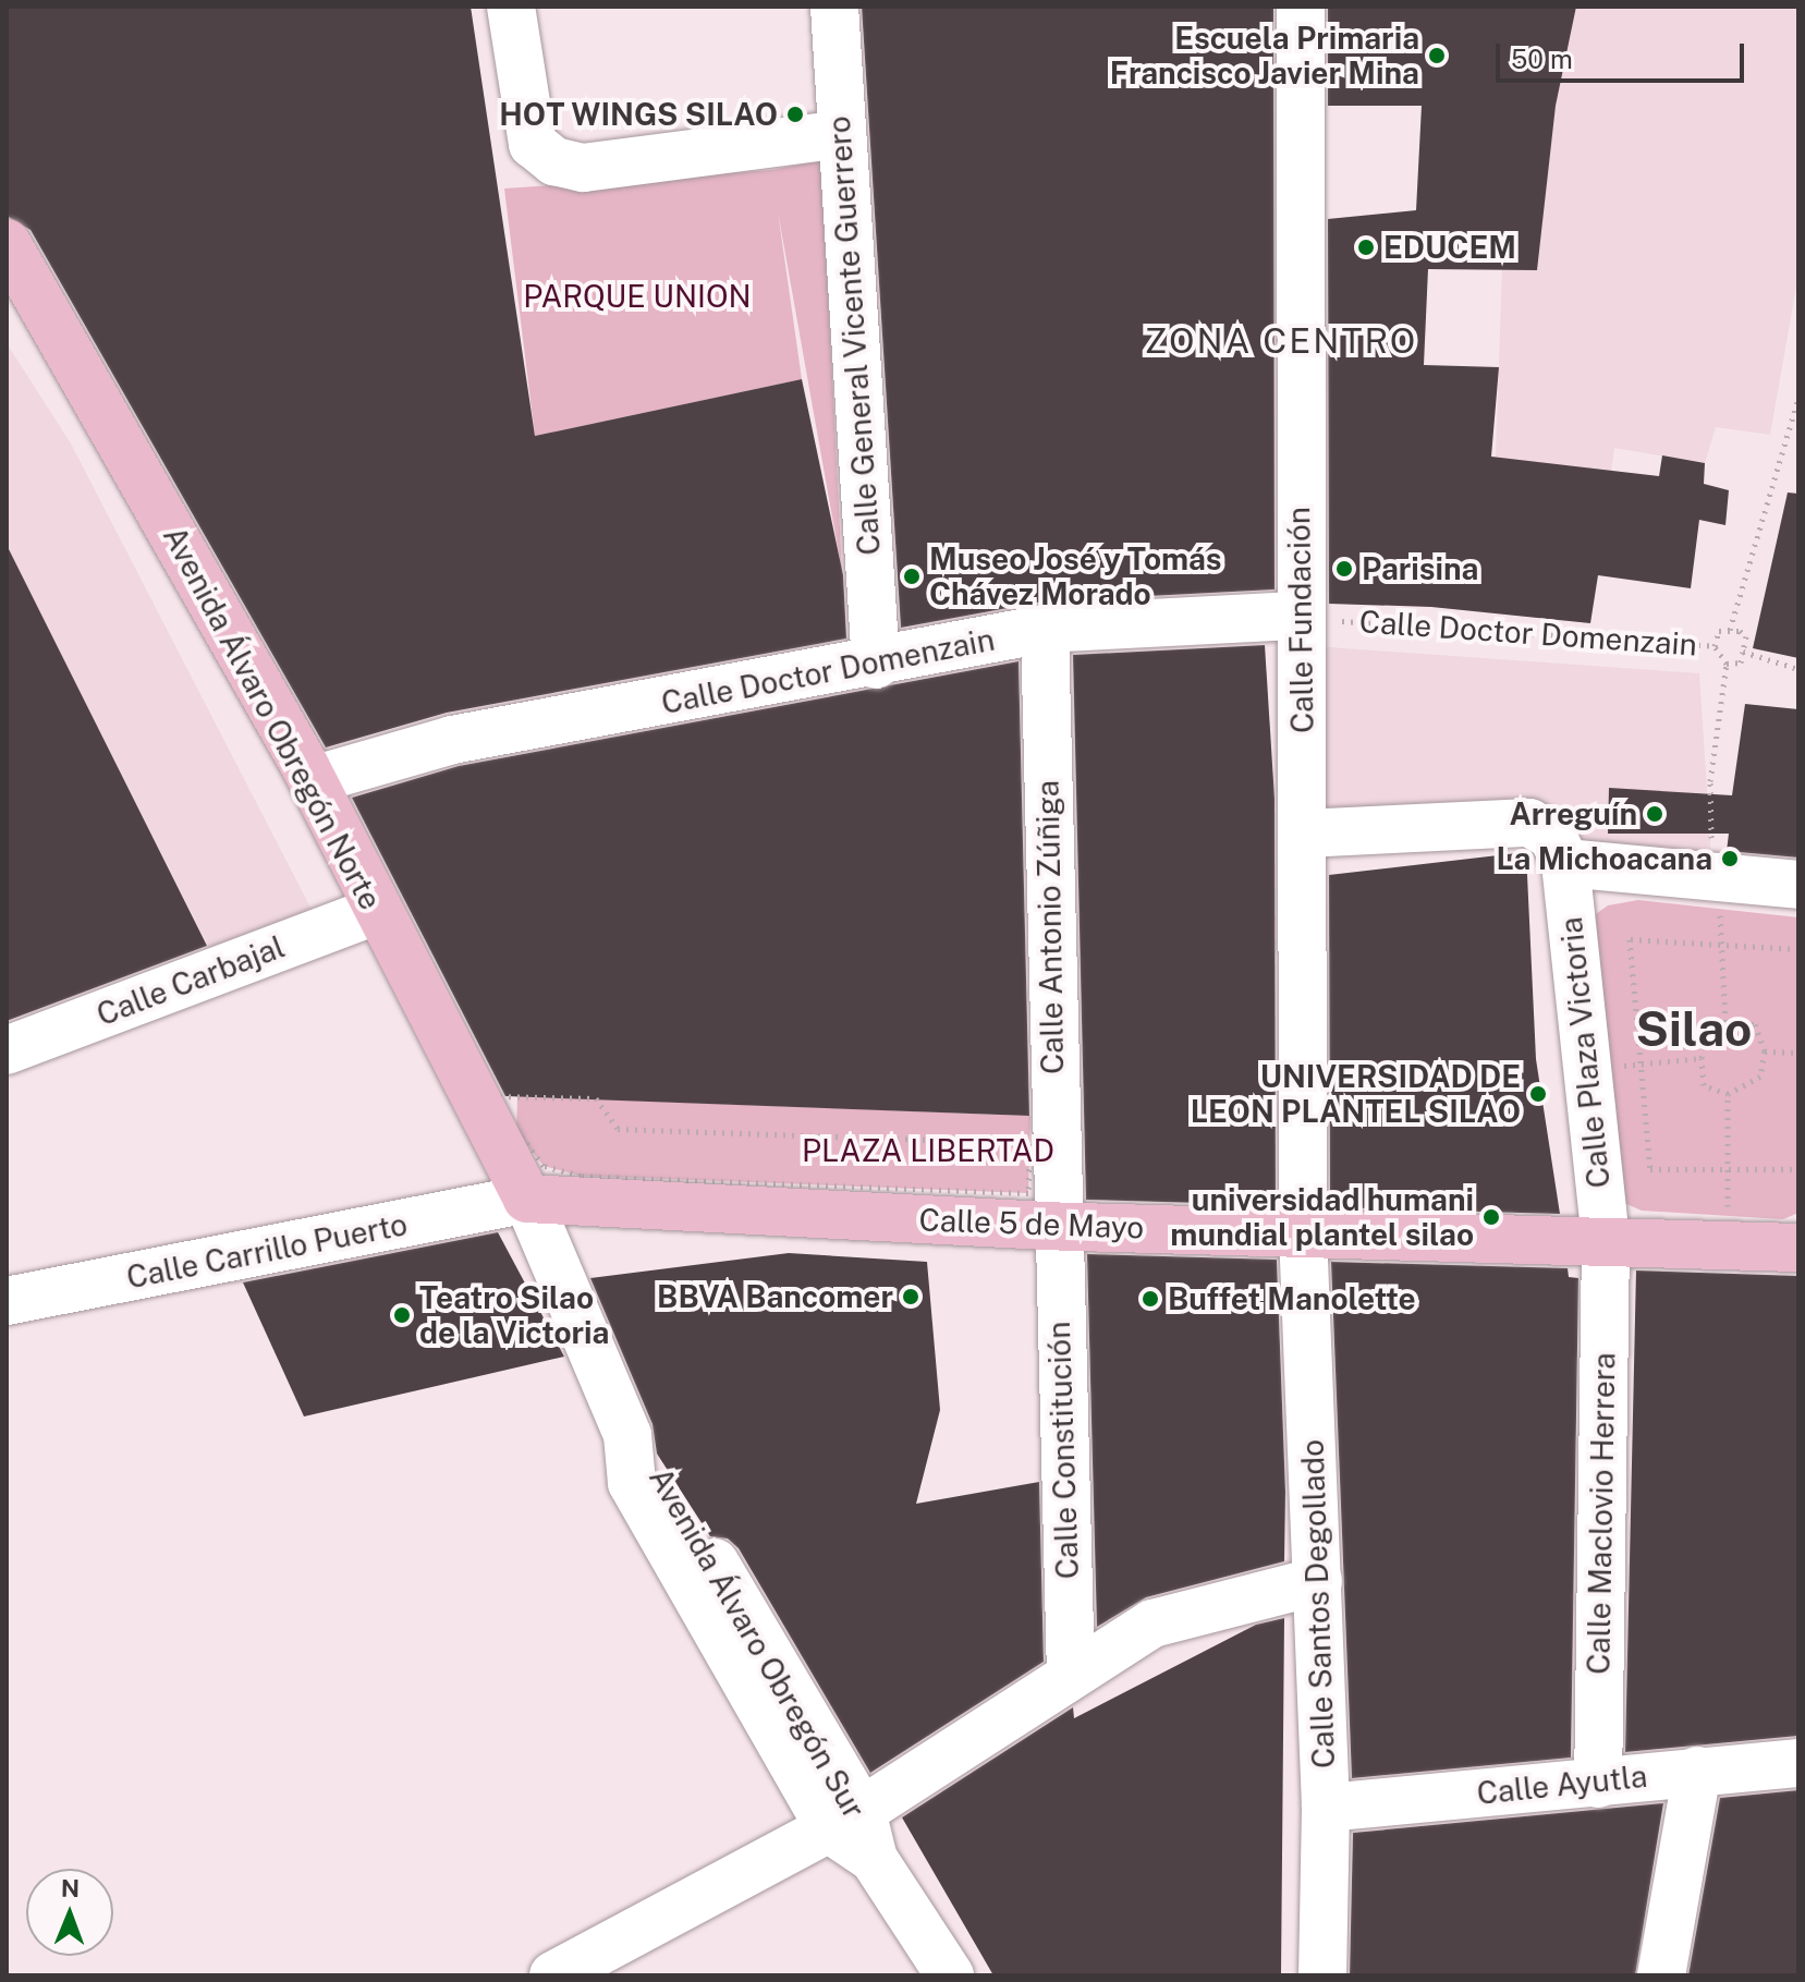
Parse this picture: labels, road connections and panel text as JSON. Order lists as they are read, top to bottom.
{
  "streets": {
    "main road": ["Avenida Álvaro Obregón Norte", "Calle 5 de Mayo"],
    "street": [
      "Calle General Vicente Guerrero",
      "Calle Fundación",
      "Calle Doctor Domenzain",
      "Calle Antonio Zúñiga",
      "Calle Carbajal",
      "Calle Plaza Victoria",
      "Calle Carrillo Puerto",
      "Calle Constitución",
      "Calle Maclovio Herrera",
      "Calle Santos Degollado",
      "Avenida Álvaro Obregón Sur",
      "Calle Ayutla"
    ]
  },
  "crossings": [
    ["Calle General Vicente Guerrero", "Calle Doctor Domenzain"],
    ["Calle Fundación", "Calle Doctor Domenzain"],
    ["Calle Fundación", "Calle 5 de Mayo"],
    ["Calle Fundación", "Calle Santos Degollado"],
    ["Calle Doctor Domenzain", "Avenida Álvaro Obregón Norte"],
    ["Calle Doctor Domenzain", "Calle Antonio Zúñiga"],
    ["Avenida Álvaro Obregón Norte", "Calle Carbajal"],
    ["Avenida Álvaro Obregón Norte", "Calle 5 de Mayo"],
    ["Avenida Álvaro Obregón Norte", "Calle Carrillo Puerto"],
    ["Avenida Álvaro Obregón Norte", "Avenida Álvaro Obregón Sur"],
    ["Calle Antonio Zúñiga", "Calle 5 de Mayo"],
    ["Calle Antonio Zúñiga", "Calle Constitución"],
    ["Calle Plaza Victoria", "Calle 5 de Mayo"],
    ["Calle Plaza Victoria", "Calle Maclovio Herrera"],
    ["Calle 5 de Mayo", "Calle Carrillo Puerto"],
    ["Calle 5 de Mayo", "Calle Constitución"],
    ["Calle 5 de Mayo", "Calle Maclovio Herrera"],
    ["Calle 5 de Mayo", "Calle Santos Degollado"],
    ["Calle 5 de Mayo", "Avenida Álvaro Obregón Sur"],
    ["Calle Carrillo Puerto", "Avenida Álvaro Obregón Sur"],
    ["Calle Maclovio Herrera", "Calle Ayutla"],
    ["Calle Santos Degollado", "Calle Ayutla"]
  ],
  "districts": ["ZONA CENTRO", "Silao"],
  "parks": ["PARQUE UNION", "PLAZA LIBERTAD"],
  "places": [
    "Escuela Primaria Francisco Javier Mina",
    "HOT WINGS SILAO",
    "EDUCEM",
    "Parisina",
    "Museo José y Tomás Chávez Morado",
    "Arreguín",
    "La Michoacana",
    "UNIVERSIDAD DE LEON PLANTEL SILAO",
    "universidad humani mundial plantel silao",
    "BBVA Bancomer",
    "Buffet Manolette",
    "Teatro Silao de la Victoria"
  ],
  "scale_bar": "50 m",
  "north": "top"
}
